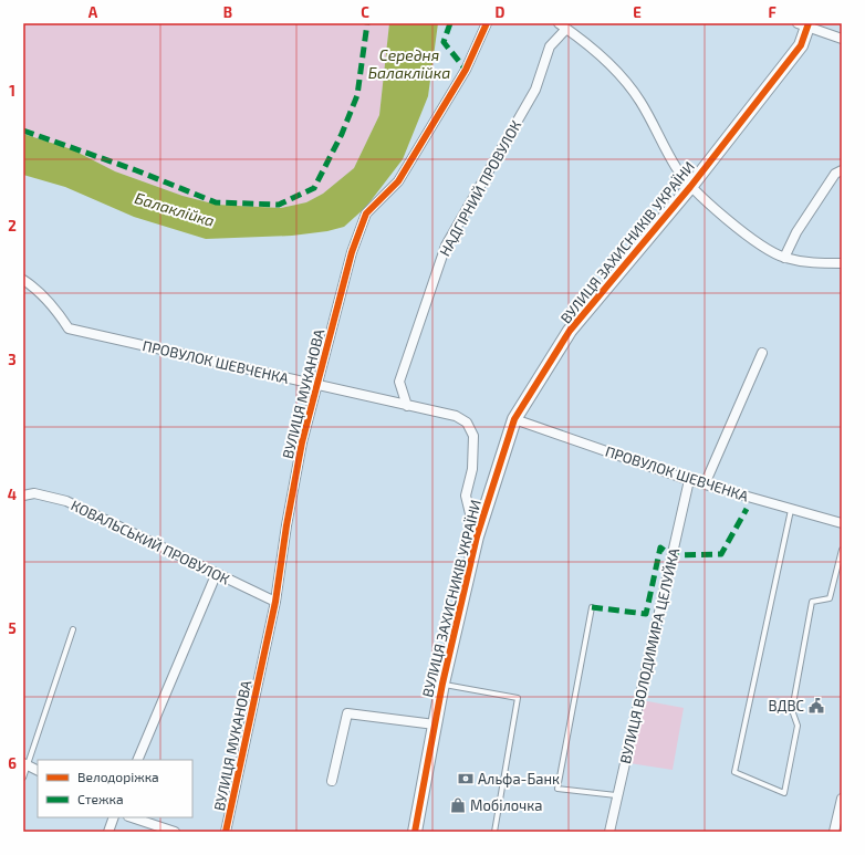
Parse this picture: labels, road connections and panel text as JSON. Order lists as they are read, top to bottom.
{
  "streets": {
    "street": [
      "НАДГІРНИЙ ПРОВУЛОК",
      "ВУЛИЦЯ ЗАХИСНИКІВ УКРАЇНИ",
      "ПРОВУЛОК ШЕВЧЕНКА",
      "ВУЛИЦЯ МУКАНОВА",
      "КОВАЛЬСЬКИЙ ПРОВУЛОК",
      "ВУЛИЦЯ ВОЛОДИМИРА ЦЕЛУЙКА"
    ]
  },
  "crossings": [
    ["НАДГІРНИЙ ПРОВУЛОК", "ПРОВУЛОК ШЕВЧЕНКА"],
    ["ВУЛИЦЯ ЗАХИСНИКІВ УКРАЇНИ", "ПРОВУЛОК ШЕВЧЕНКА"],
    ["ПРОВУЛОК ШЕВЧЕНКА", "ВУЛИЦЯ МУКАНОВА"],
    ["ПРОВУЛОК ШЕВЧЕНКА", "ВУЛИЦЯ ВОЛОДИМИРА ЦЕЛУЙКА"],
    ["ВУЛИЦЯ МУКАНОВА", "КОВАЛЬСЬКИЙ ПРОВУЛОК"]
  ],
  "water": ["Середня Балаклійка", "Балаклійка"],
  "places": {
    "public building": ["ВДВС"],
    "bank": ["Альфа-Банк"],
    "shop": ["Мобілочка"]
  },
  "legend": ["Велодоріжка", "Стежка"],
  "grid": {
    "columns": [
      "A",
      "B",
      "C",
      "D",
      "E",
      "F"
    ],
    "rows": [
      "1",
      "2",
      "3",
      "4",
      "5",
      "6"
    ]
  }
}
